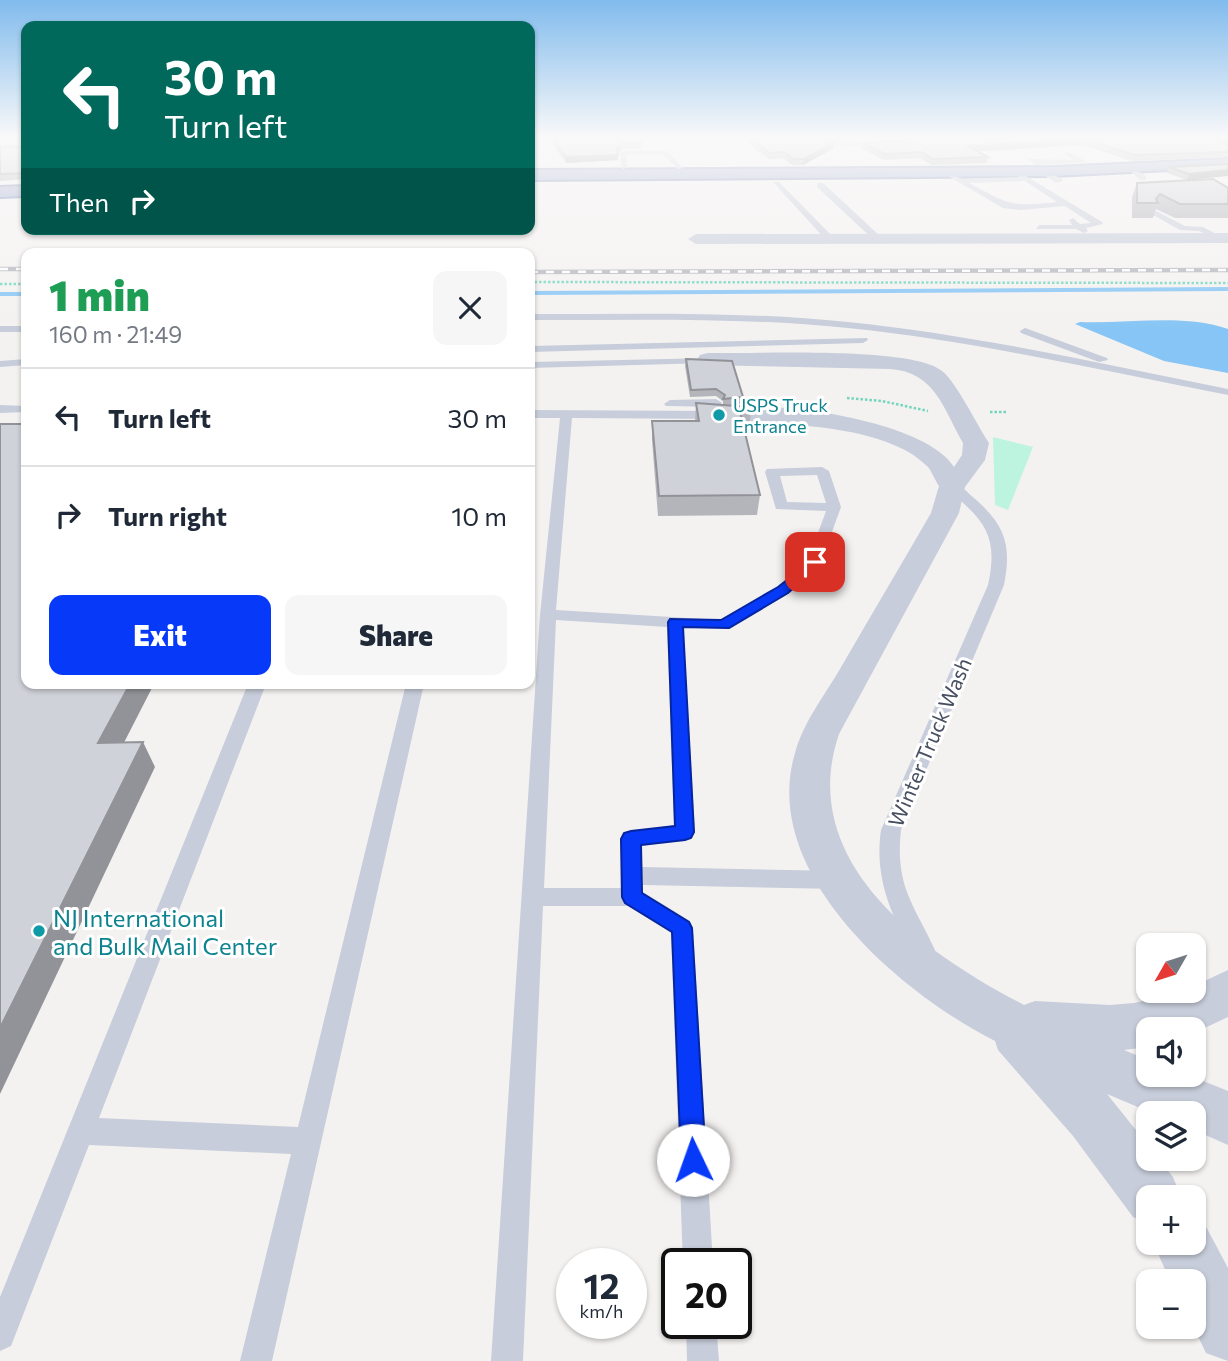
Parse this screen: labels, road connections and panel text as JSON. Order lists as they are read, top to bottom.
{
  "streets": {
    "lane": ["Winter Truck Wash"]
  },
  "places": ["USPS Truck Entrance", "NJ International and Bulk Mail Center"],
  "north": "bottom left",
  "page": {
    "turn": ["30 m", "Turn left"],
    "then": "Then",
    "heading": ["1 min", "160 m · 21:49"],
    "list": [
      {
        "name": "Turn left",
        "value": "30 m"
      },
      {
        "name": "Turn right",
        "value": "10 m"
      }
    ],
    "buttons": ["Exit", "Share"],
    "map_buttons": ["+", "−"],
    "speed": "12 km/h",
    "limit": "20"
  }
}
